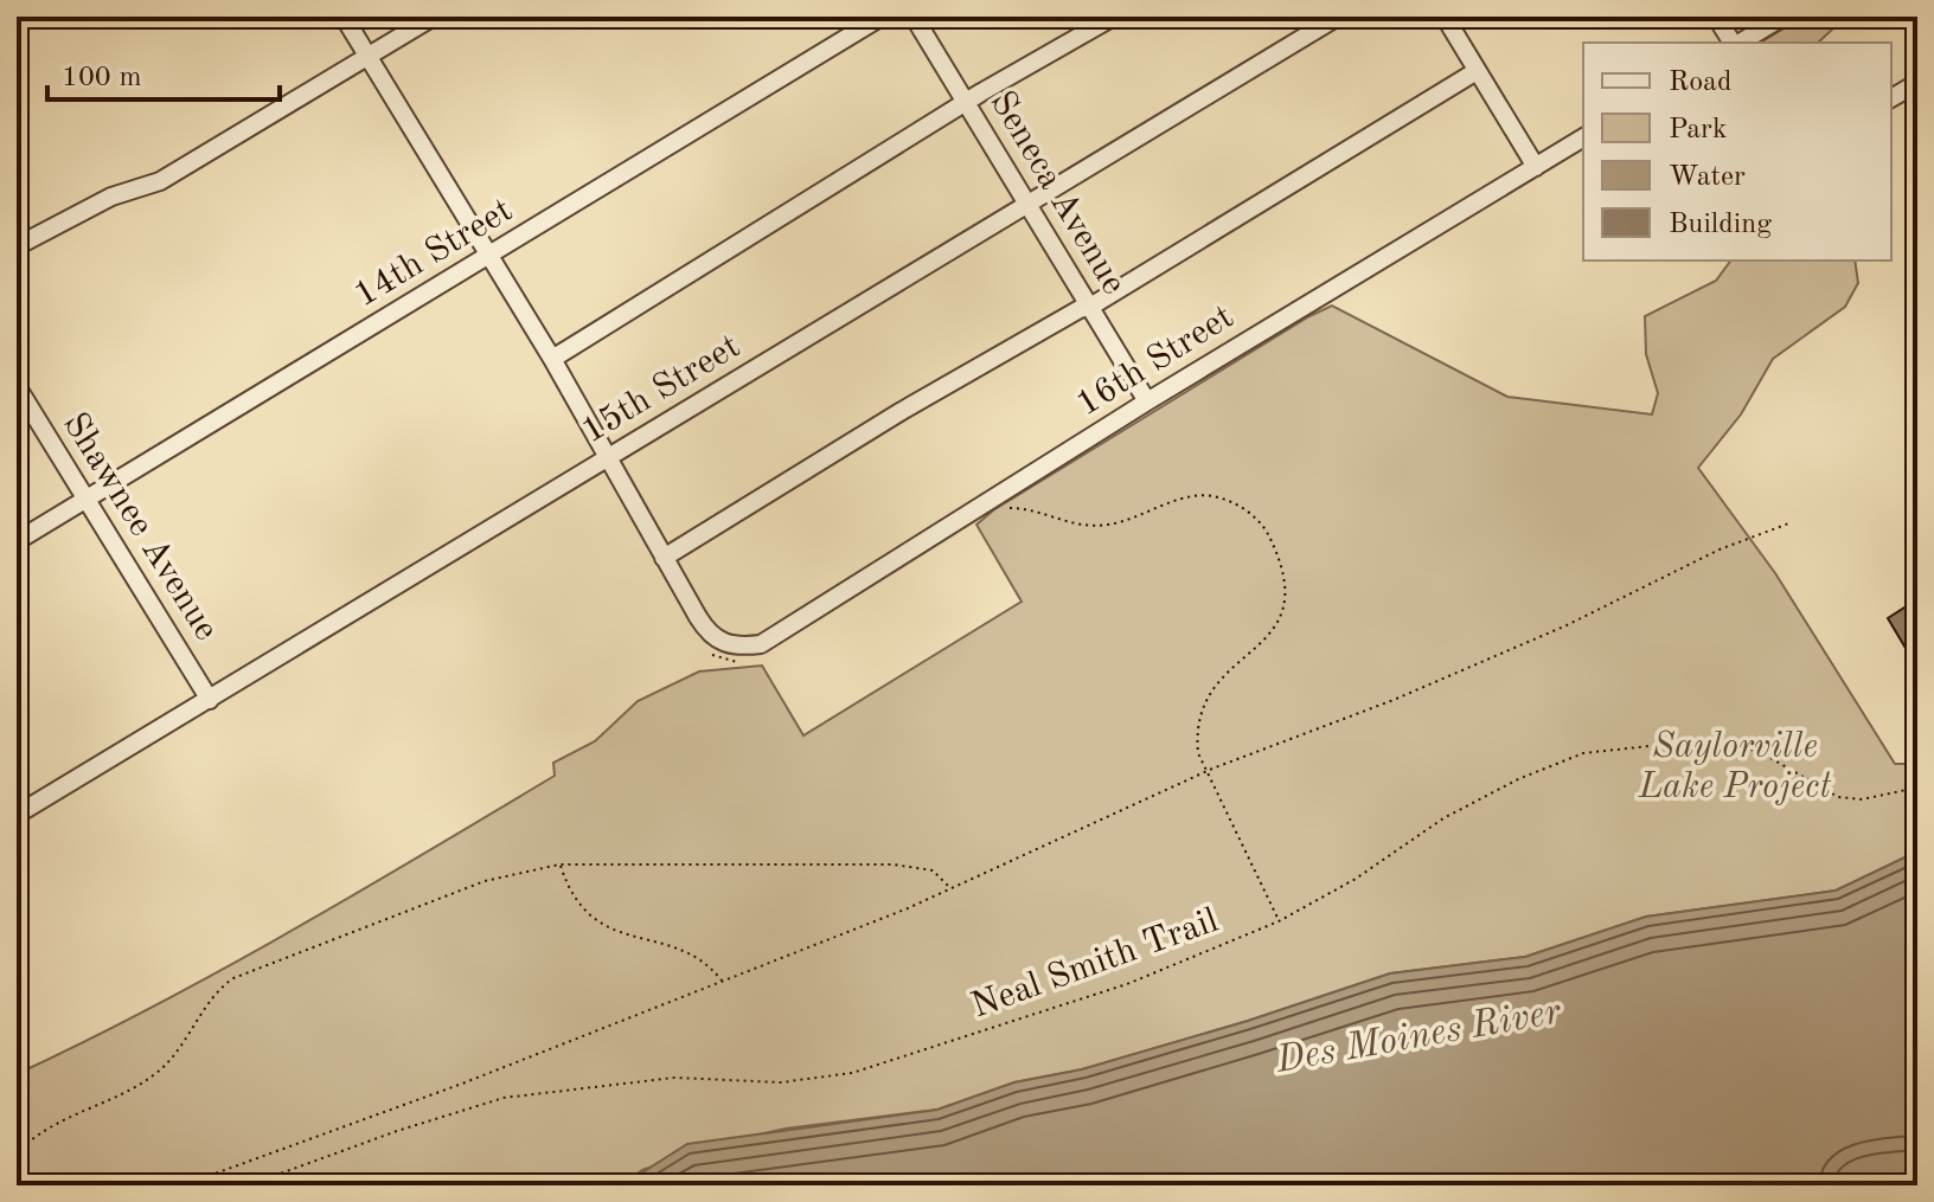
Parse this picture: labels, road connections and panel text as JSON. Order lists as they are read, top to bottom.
{
  "streets": {
    "street": [
      "Seneca Avenue",
      "14th Street",
      "16th Street",
      "15th Street",
      "Shawnee Avenue"
    ],
    "path": ["Neal Smith Trail"]
  },
  "crossings": [
    ["Seneca Avenue", "16th Street"],
    ["Seneca Avenue", "15th Street"],
    ["14th Street", "Shawnee Avenue"],
    ["15th Street", "Shawnee Avenue"]
  ],
  "water": ["Des Moines River"],
  "parks": ["Saylorville Lake Project"],
  "legend": [
    "Road",
    "Park",
    "Water",
    "Building"
  ],
  "scale_bar": "100 m"
}
